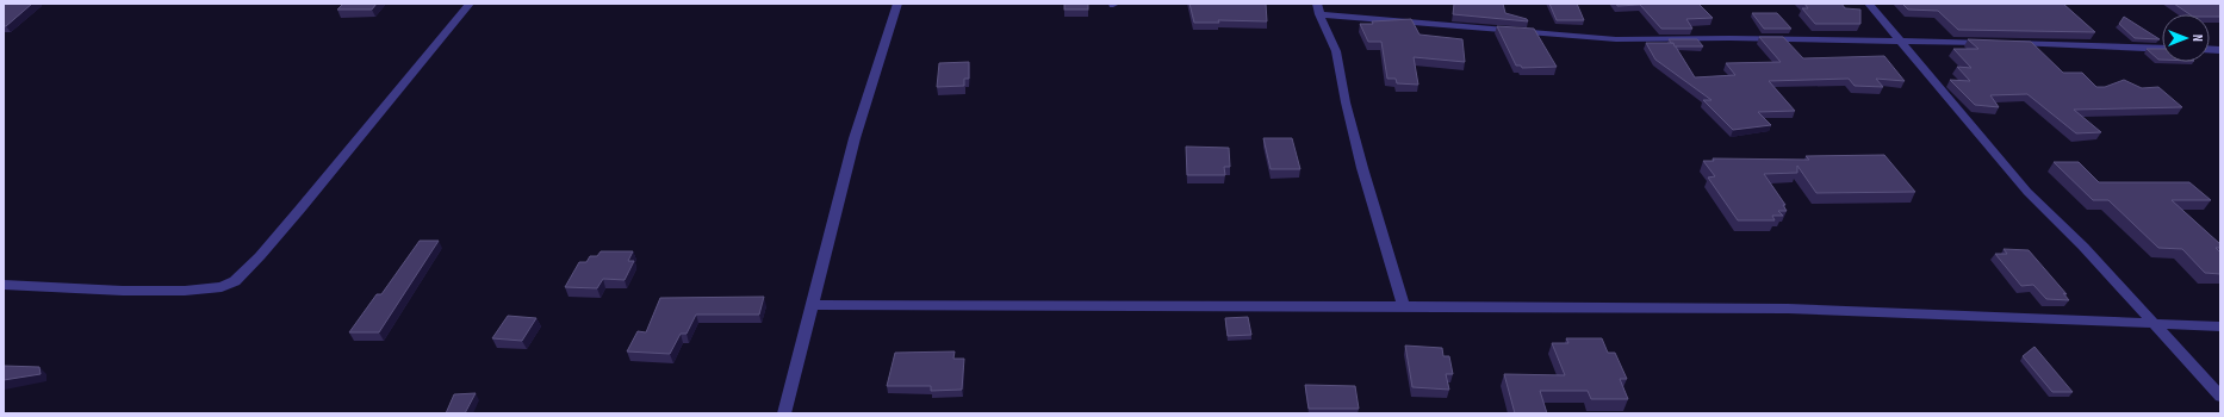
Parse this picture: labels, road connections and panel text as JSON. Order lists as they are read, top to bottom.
{
  "north": "right"
}
